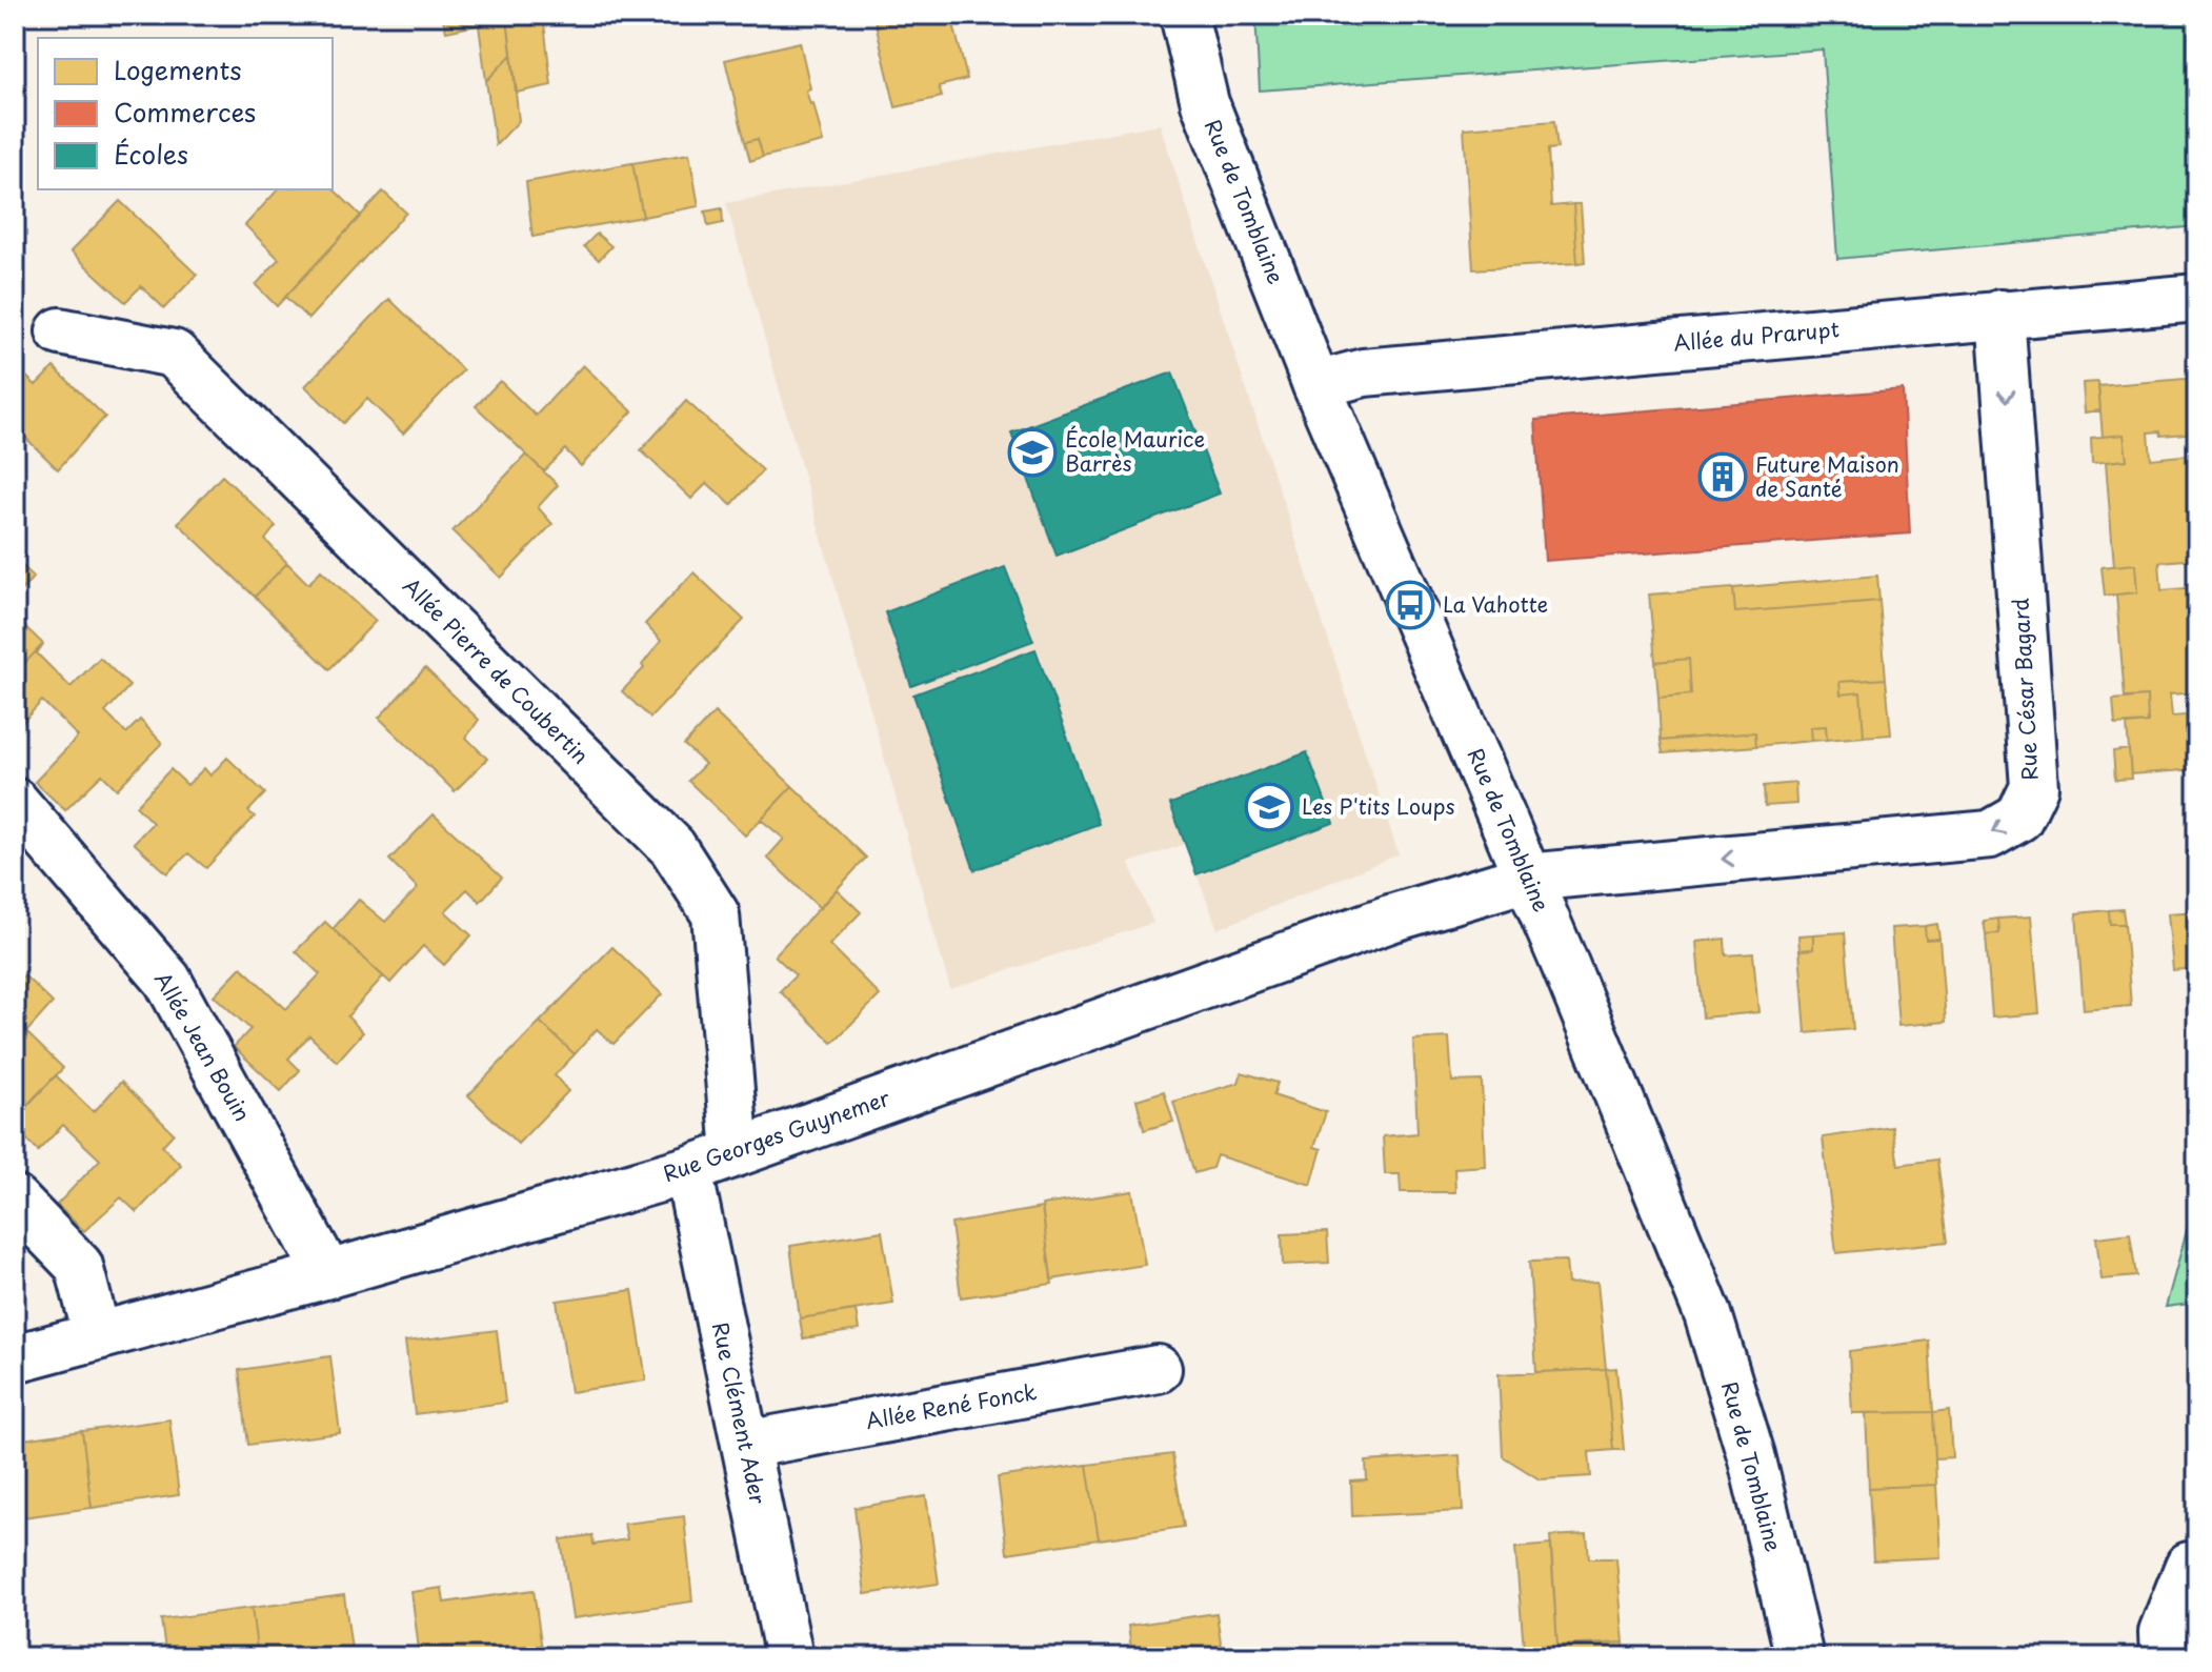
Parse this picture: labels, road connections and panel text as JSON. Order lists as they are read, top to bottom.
{
  "streets": {
    "street": [
      "Rue de Tomblaine",
      "Allée du Prarupt",
      "Allée Pierre de Coubertin",
      "Rue César Bagard",
      "Allée Jean Bouin",
      "Rue Georges Guynemer",
      "Allée René Fonck",
      "Rue Clément Ader"
    ]
  },
  "crossings": [
    ["Rue de Tomblaine", "Allée du Prarupt"],
    ["Rue de Tomblaine", "Rue César Bagard"],
    ["Rue de Tomblaine", "Rue Georges Guynemer"],
    ["Allée du Prarupt", "Rue César Bagard"],
    ["Allée Pierre de Coubertin", "Rue Georges Guynemer"],
    ["Rue César Bagard", "Rue Georges Guynemer"],
    ["Allée Jean Bouin", "Rue Georges Guynemer"],
    ["Rue Georges Guynemer", "Rue Clément Ader"],
    ["Allée René Fonck", "Rue Clément Ader"]
  ],
  "places": {
    "school or university": ["École Maurice Barrès", "Les P'tits Loups"],
    "building": ["Future Maison de Santé"],
    "bus stop": ["La Vahotte"]
  },
  "legend": ["Logements", "Commerces", "Écoles"]
}
